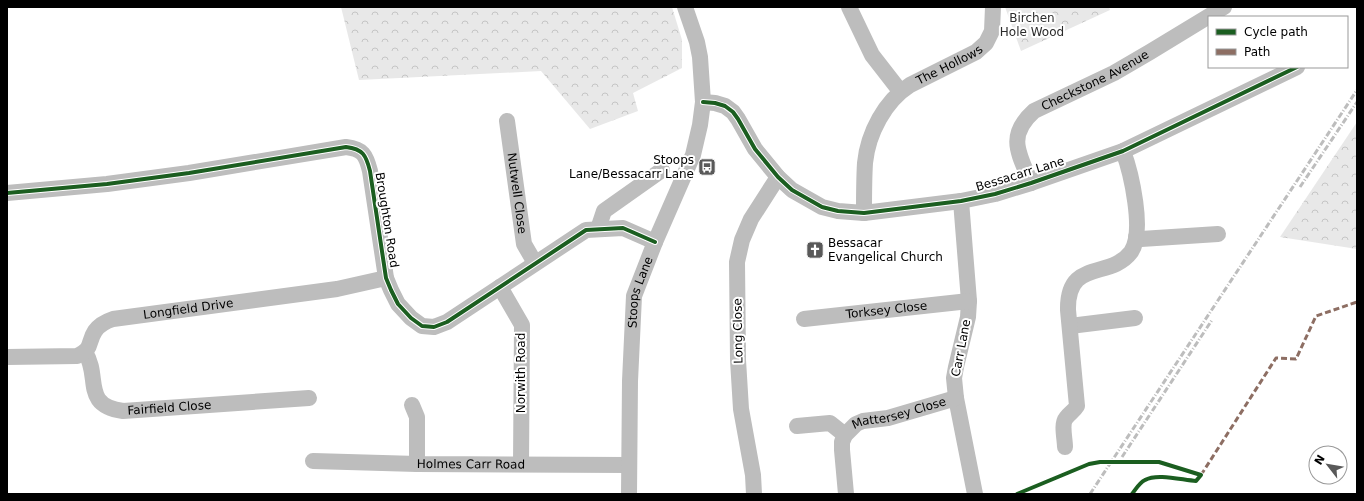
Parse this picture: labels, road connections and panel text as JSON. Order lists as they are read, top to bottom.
{
  "streets": {
    "street": [
      "The Hollows",
      "Checkstone Avenue",
      "Bessacarr Lane",
      "Nutwell Close",
      "Broughton Road",
      "Stoops Lane",
      "Longfield Drive",
      "Torksey Close",
      "Long Close",
      "Carr Lane",
      "Norwith Road",
      "Fairfield Close",
      "Mattersey Close",
      "Holmes Carr Road"
    ]
  },
  "crossings": [
    ["The Hollows", "Bessacarr Lane"],
    ["Checkstone Avenue", "Bessacarr Lane"],
    ["Bessacarr Lane", "Stoops Lane"],
    ["Bessacarr Lane", "Long Close"],
    ["Bessacarr Lane", "Carr Lane"],
    ["Nutwell Close", "Broughton Road"],
    ["Broughton Road", "Stoops Lane"],
    ["Broughton Road", "Longfield Drive"],
    ["Broughton Road", "Norwith Road"],
    ["Stoops Lane", "Holmes Carr Road"],
    ["Longfield Drive", "Fairfield Close"],
    ["Torksey Close", "Carr Lane"],
    ["Carr Lane", "Mattersey Close"],
    ["Norwith Road", "Holmes Carr Road"]
  ],
  "parks": ["Birchen Hole Wood"],
  "places": {
    "bus stop": ["Stoops Lane/Bessacarr Lane"],
    "church": ["Bessacar Evangelical Church"]
  },
  "legend": ["Cycle path", "Path"],
  "north": "top left"
}
